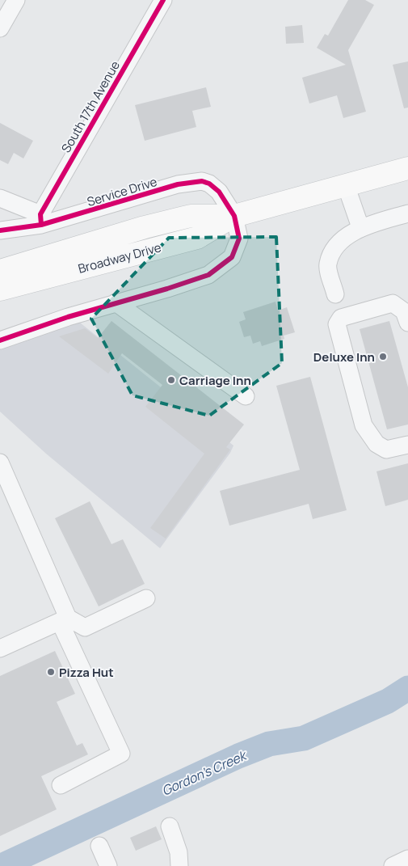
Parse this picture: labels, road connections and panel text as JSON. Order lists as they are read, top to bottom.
{
  "streets": {
    "main road": ["Broadway Drive"],
    "street": ["South 17th Avenue", "Service Drive"]
  },
  "crossings": [
    ["South 17th Avenue", "Service Drive"],
    ["Service Drive", "Broadway Drive"]
  ],
  "water": ["Gordon's Creek"],
  "places": ["Deluxe Inn", "Carriage Inn", "Pizza Hut"]
}
